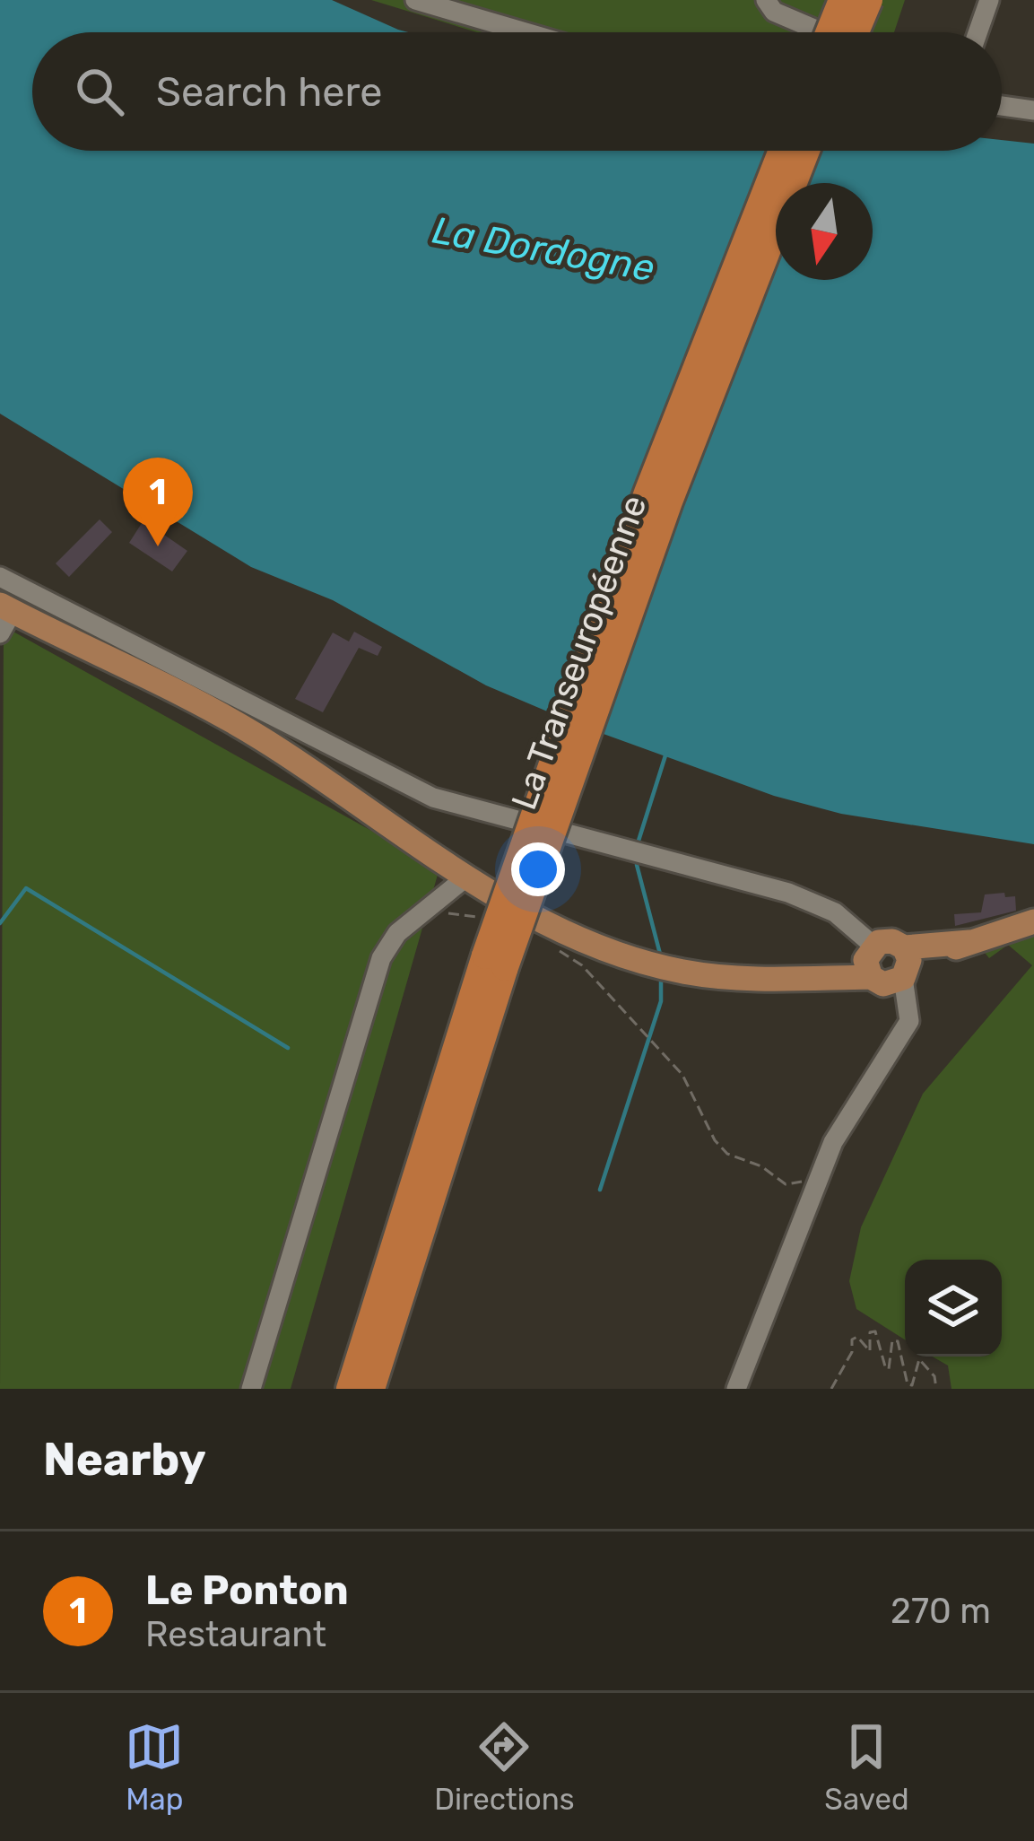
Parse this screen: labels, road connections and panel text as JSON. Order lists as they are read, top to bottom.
{
  "streets": {
    "highway": ["La Transeuropéenne"]
  },
  "water": ["La Dordogne"],
  "north": "bottom",
  "page": {
    "search": "Search here",
    "pins": "1",
    "heading": "Nearby",
    "list": [
      {
        "mark": "1",
        "name": "Le Ponton",
        "note": "Restaurant",
        "value": "270 m"
      }
    ],
    "nav": ["Map", "Directions", "Saved"]
  }
}
